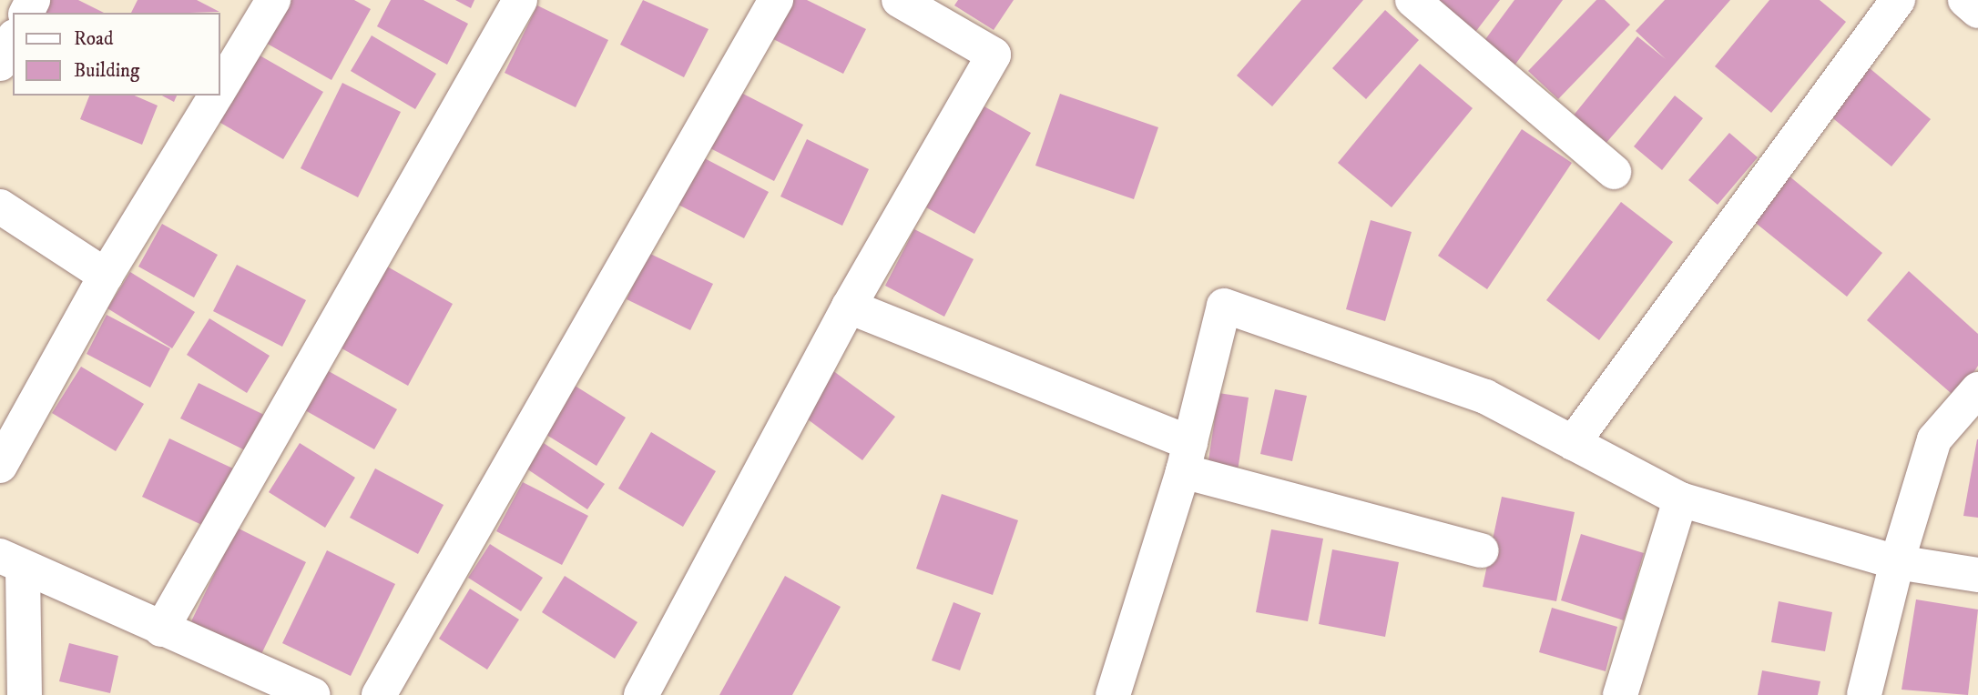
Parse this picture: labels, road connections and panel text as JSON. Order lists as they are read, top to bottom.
{
  "legend": ["Road", "Building"]
}
